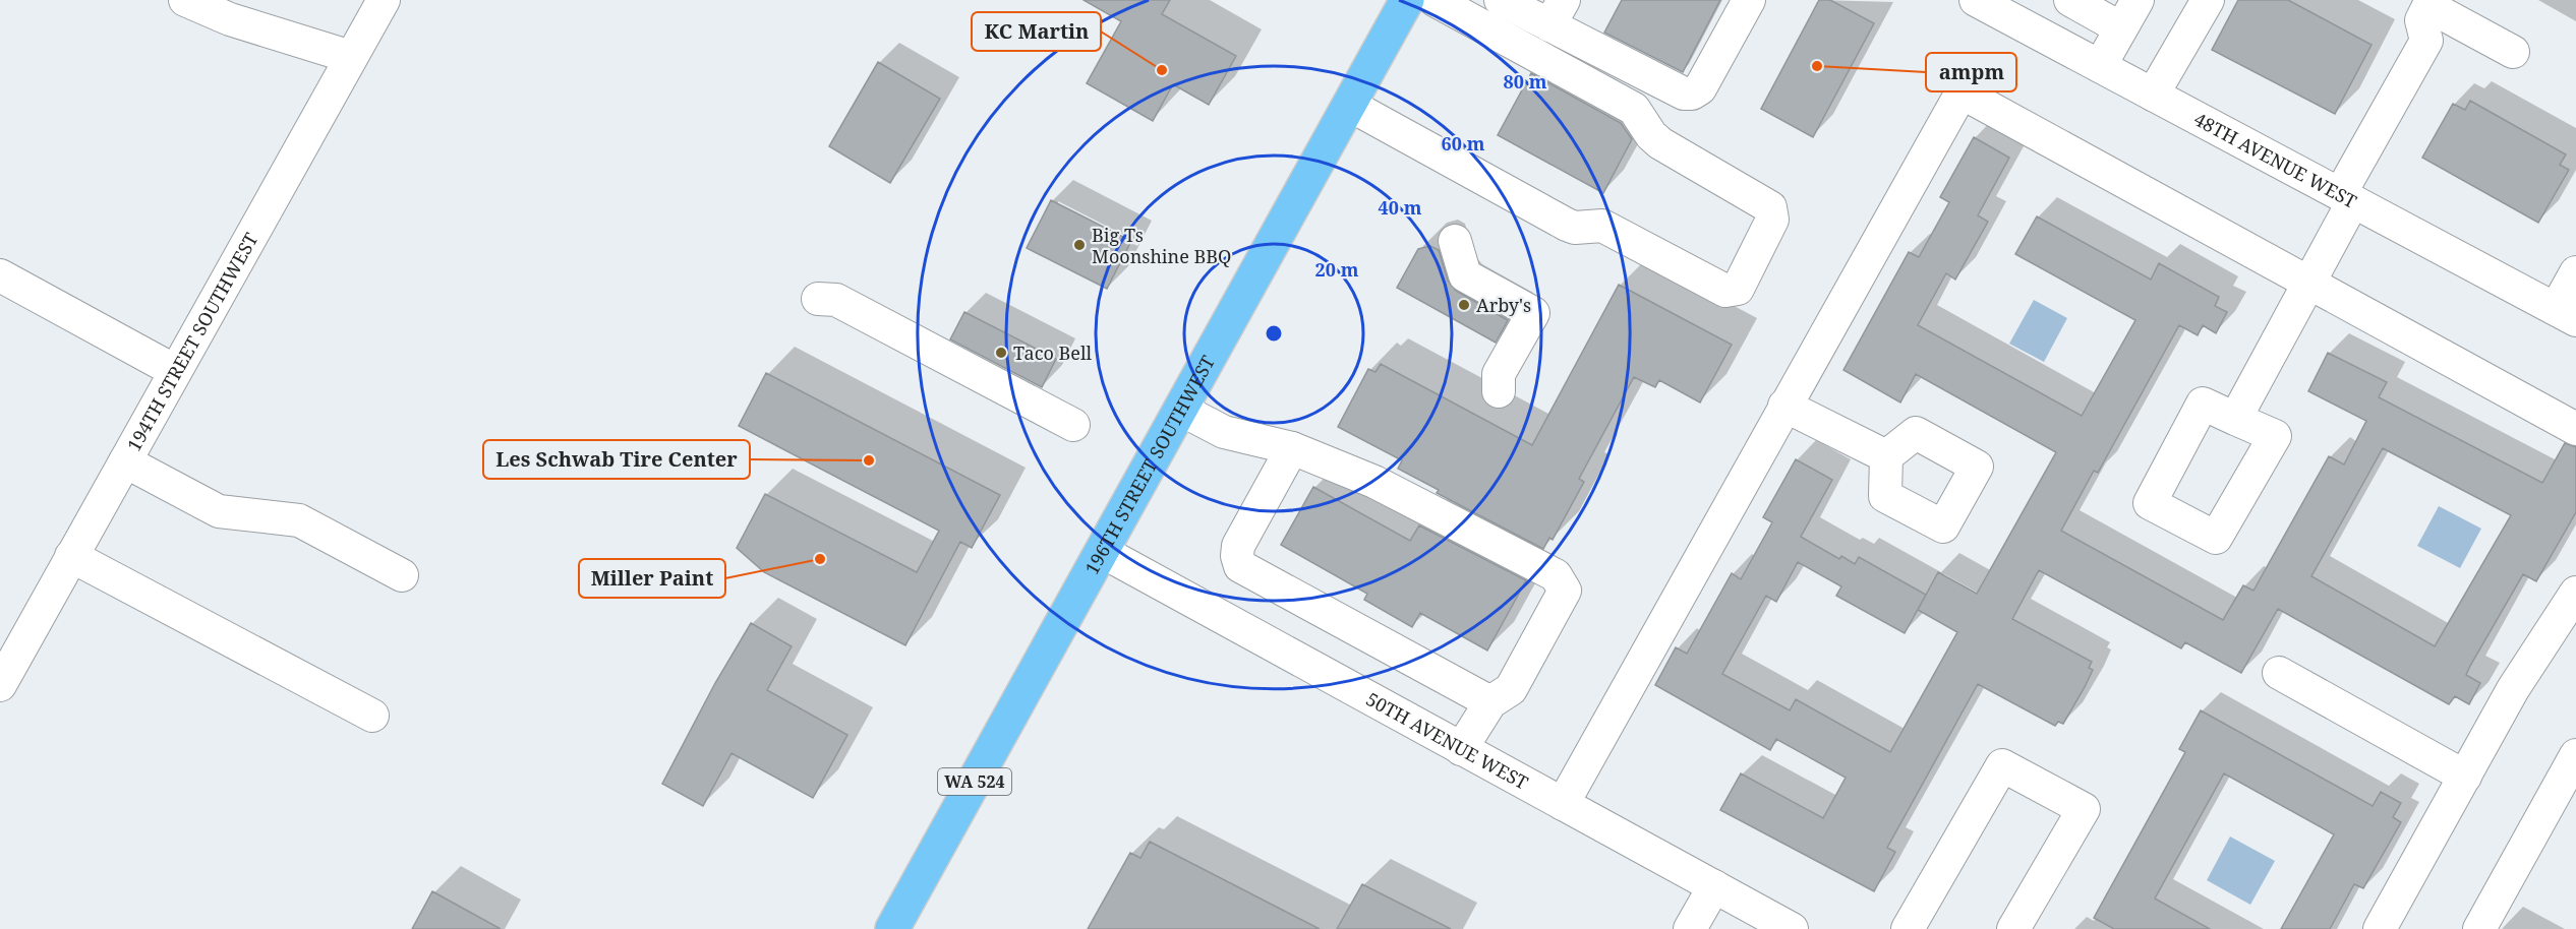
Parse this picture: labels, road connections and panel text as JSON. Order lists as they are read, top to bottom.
{
  "streets": {
    "main road": ["196TH STREET SOUTHWEST", "WA 524"],
    "street": ["48TH AVENUE WEST", "194TH STREET SOUTHWEST", "50TH AVENUE WEST"]
  },
  "crossings": [
    ["196TH STREET SOUTHWEST", "50TH AVENUE WEST"]
  ],
  "places": [
    "ampm",
    "KC Martin",
    "Big Ts Moonshine BBQ",
    "Arby's",
    "Taco Bell",
    "Les Schwab Tire Center",
    "Miller Paint"
  ],
  "rings": [
    "80 m",
    "60 m",
    "40 m",
    "20 m"
  ]
}
